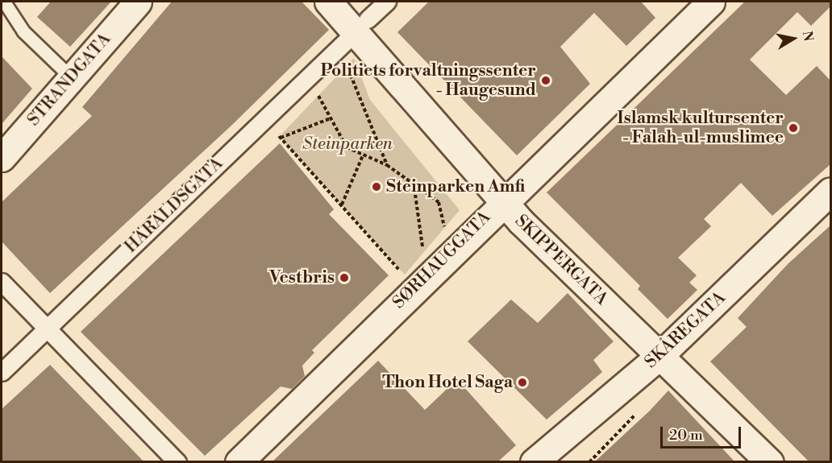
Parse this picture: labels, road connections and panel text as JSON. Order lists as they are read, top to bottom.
{
  "streets": {
    "street": [
      "STRANDGATA",
      "HARALDSGATA",
      "SØRHAUGGATA",
      "SKIPPERGATA",
      "SKÅREGATA"
    ]
  },
  "crossings": [
    ["SØRHAUGGATA", "SKIPPERGATA"],
    ["SKIPPERGATA", "SKÅREGATA"]
  ],
  "parks": ["Steinparken"],
  "places": [
    "Politiets forvaltningssenter - Haugesund",
    "Islamsk kultursenter - Falah-ul-muslimee",
    "Steinparken Amfi",
    "Vestbris",
    "Thon Hotel Saga"
  ],
  "scale_bar": "20 m",
  "north": "right"
}
